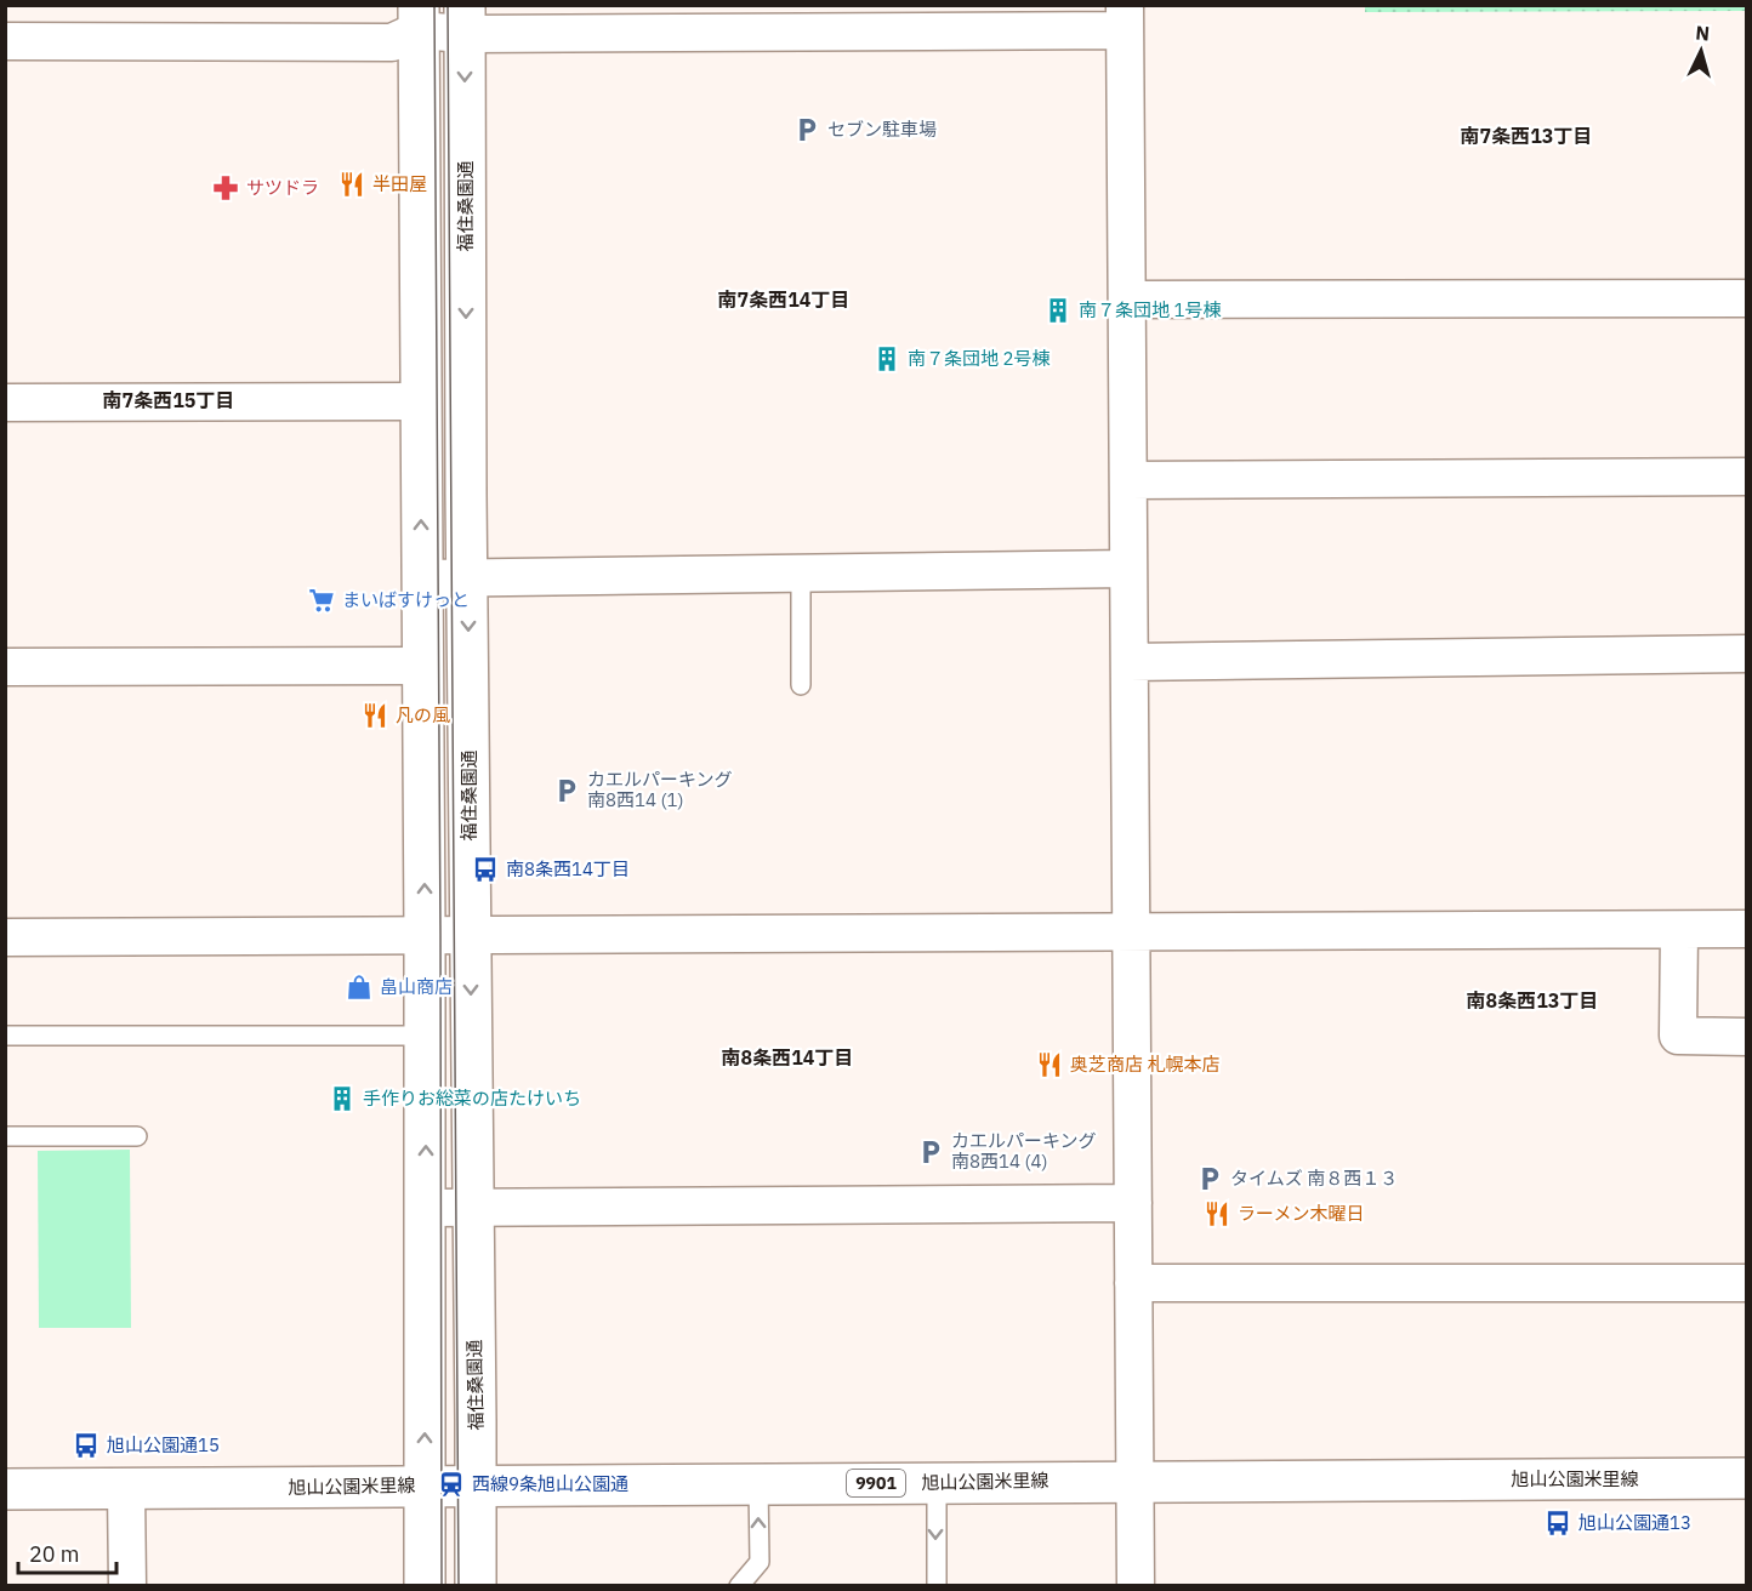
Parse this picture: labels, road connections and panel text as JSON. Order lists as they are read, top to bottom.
{
  "streets": {
    "street": ["福住桑園通", "旭山公園米里線", "9901"]
  },
  "crossings": [
    ["福住桑園通", "旭山公園米里線"]
  ],
  "districts": [
    "南7条西13丁目",
    "南7条西14丁目",
    "南7条西15丁目",
    "南8条西13丁目",
    "南8条西14丁目"
  ],
  "places": {
    "parking": [
      "セブン駐車場",
      "カエルパーキング 南8西14 (1)",
      "カエルパーキング 南8西14 (4)",
      "タイムズ 南８西１３"
    ],
    "restaurant": [
      "半田屋",
      "凡の風",
      "奥芝商店 札幌本店",
      "ラーメン木曜日"
    ],
    "pharmacy": ["サツドラ"],
    "building": ["南７条団地 1号棟", "南７条団地 2号棟", "手作りお総菜の店たけいち"],
    "supermarket": ["まいばすけっと"],
    "bus stop": ["南8条西14丁目", "旭山公園通15", "旭山公園通13"],
    "shop": ["畠山商店"],
    "station": ["西線9条旭山公園通"]
  },
  "scale_bar": "20 m",
  "north": "top"
}
